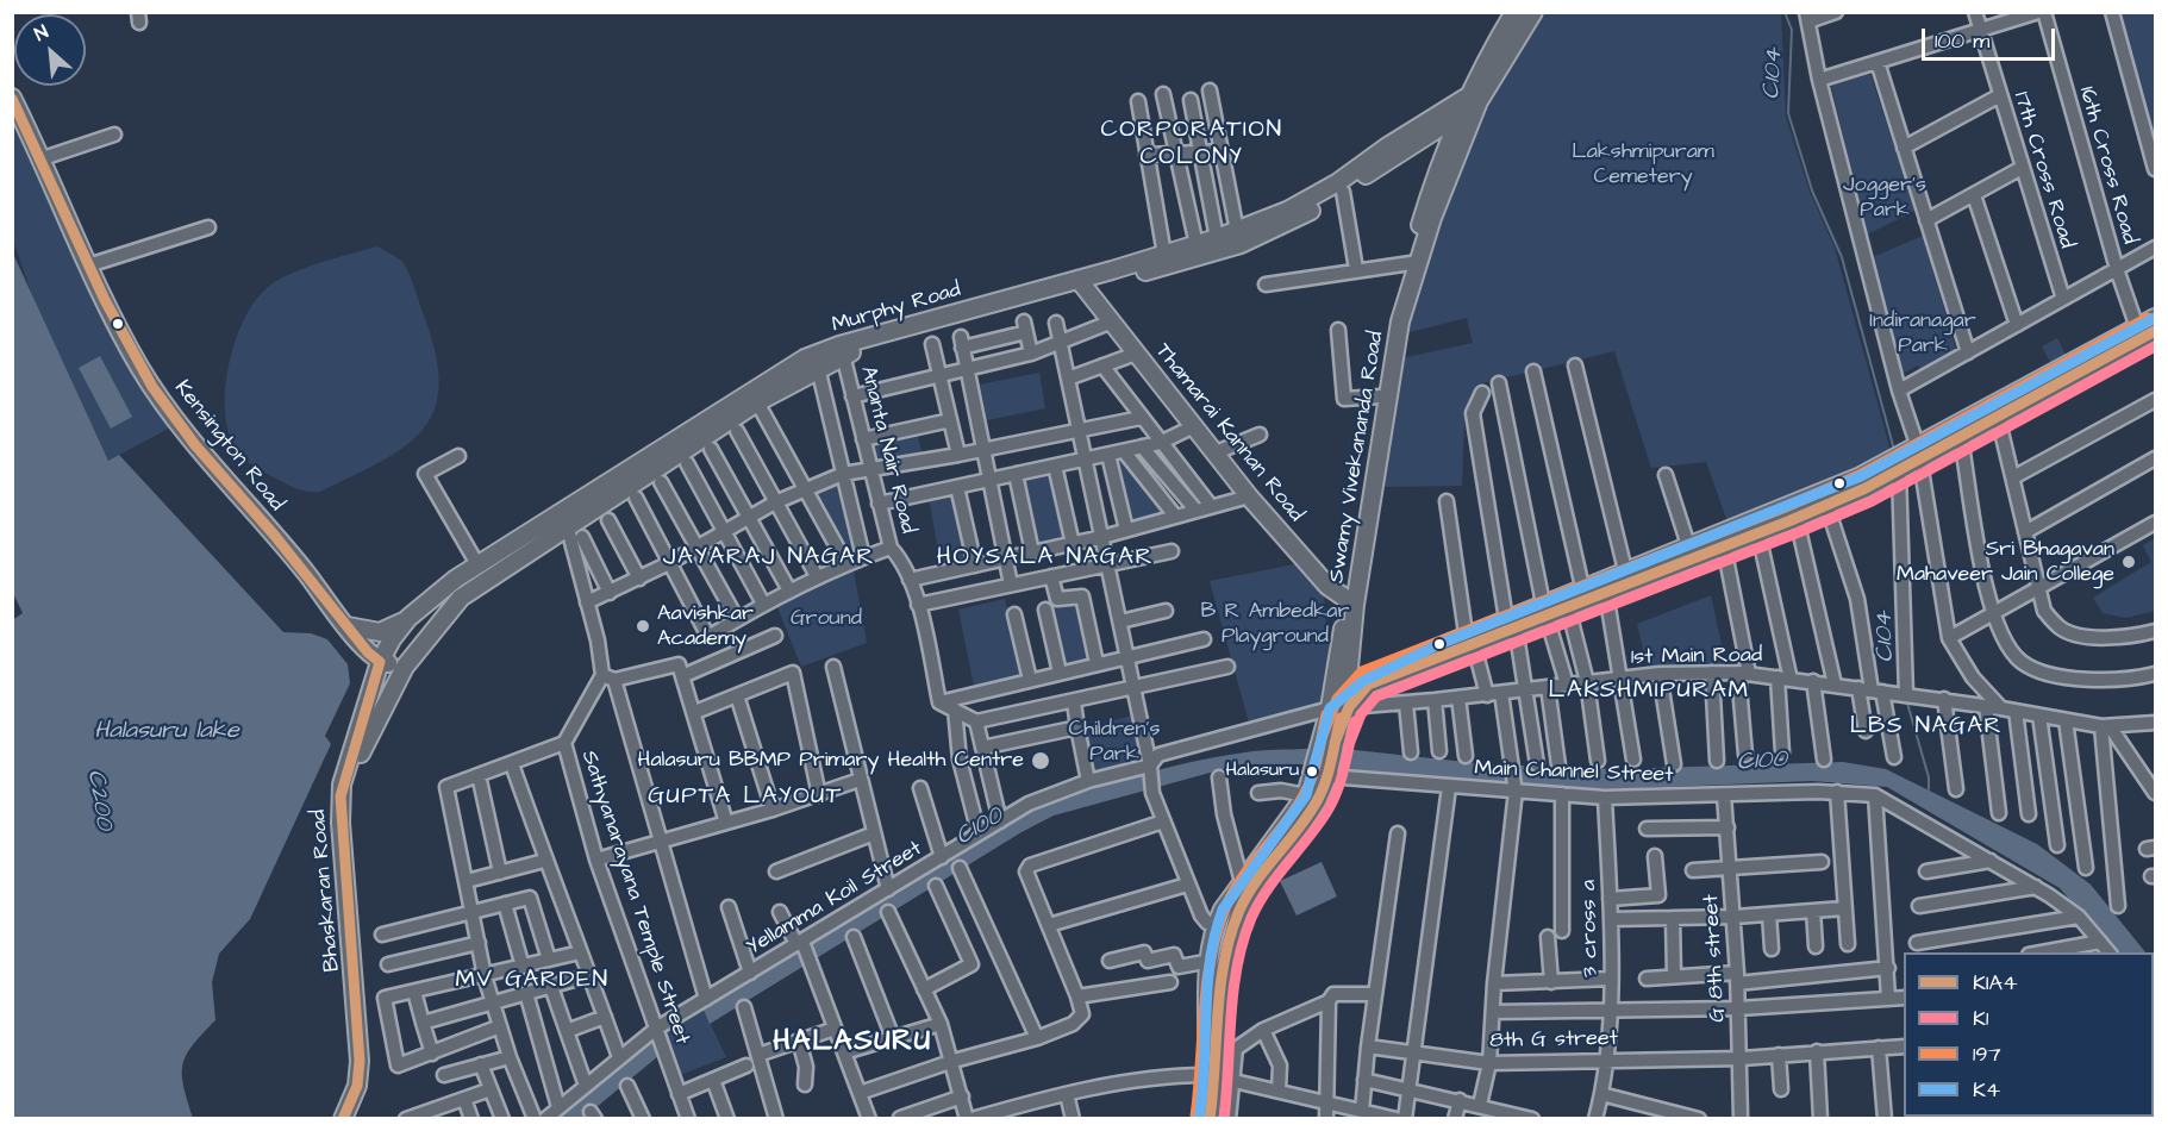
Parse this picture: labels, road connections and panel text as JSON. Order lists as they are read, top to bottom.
{
  "streets": {
    "main road": [
      "Murphy Road",
      "Thamarai Kannan Road",
      "Kensington Road",
      "Swamy Vivekananda Road",
      "Bhaskaran Road"
    ],
    "street": [
      "16th Cross Road",
      "17th Cross Road",
      "Ananta Nair Road",
      "1st Main Road",
      "Main Channel Street",
      "Sathyanarayana Temple Street",
      "Yellamma Koil Street",
      "3 cross a",
      "G 8th street",
      "8th G street"
    ]
  },
  "crossings": [
    ["Murphy Road", "Thamarai Kannan Road"],
    ["Murphy Road", "Kensington Road"],
    ["Murphy Road", "Ananta Nair Road"],
    ["Murphy Road", "Swamy Vivekananda Road"],
    ["Murphy Road", "Bhaskaran Road"],
    ["Thamarai Kannan Road", "Swamy Vivekananda Road"],
    ["Kensington Road", "Bhaskaran Road"],
    ["Swamy Vivekananda Road", "1st Main Road"],
    ["Swamy Vivekananda Road", "Main Channel Street"],
    ["Swamy Vivekananda Road", "Yellamma Koil Street"],
    ["1st Main Road", "Yellamma Koil Street"],
    ["Main Channel Street", "3 cross a"],
    ["Main Channel Street", "G 8th street"],
    ["Sathyanarayana Temple Street", "Yellamma Koil Street"],
    ["3 cross a", "8th G street"],
    ["G 8th street", "8th G street"]
  ],
  "districts": [
    "CORPORATION COLONY",
    "JAYARAJ NAGAR",
    "HOYSALA NAGAR",
    "LAKSHMIPURAM",
    "LBS NAGAR",
    "GUPTA LAYOUT",
    "MV GARDEN",
    "HALASURU"
  ],
  "water": [
    "C104",
    "Halasuru lake",
    "C100",
    "C200"
  ],
  "parks": [
    "Lakshmipuram Cemetery",
    "Jogger's Park",
    "Indiranagar Park",
    "B R Ambedkar Playground",
    "Ground",
    "Children's Park"
  ],
  "places": [
    "Sri Bhagavan Mahaveer Jain College",
    "Aavishkar Academy",
    "Halasuru BBMP Primary Health Centre",
    "Halasuru"
  ],
  "lines": [
    "transit line KIA4",
    "transit line 197",
    "transit line K4",
    "transit line K1"
  ],
  "legend": [
    "KIA4",
    "K1",
    "197",
    "K4"
  ],
  "scale_bar": "100 m",
  "north": "top left"
}
